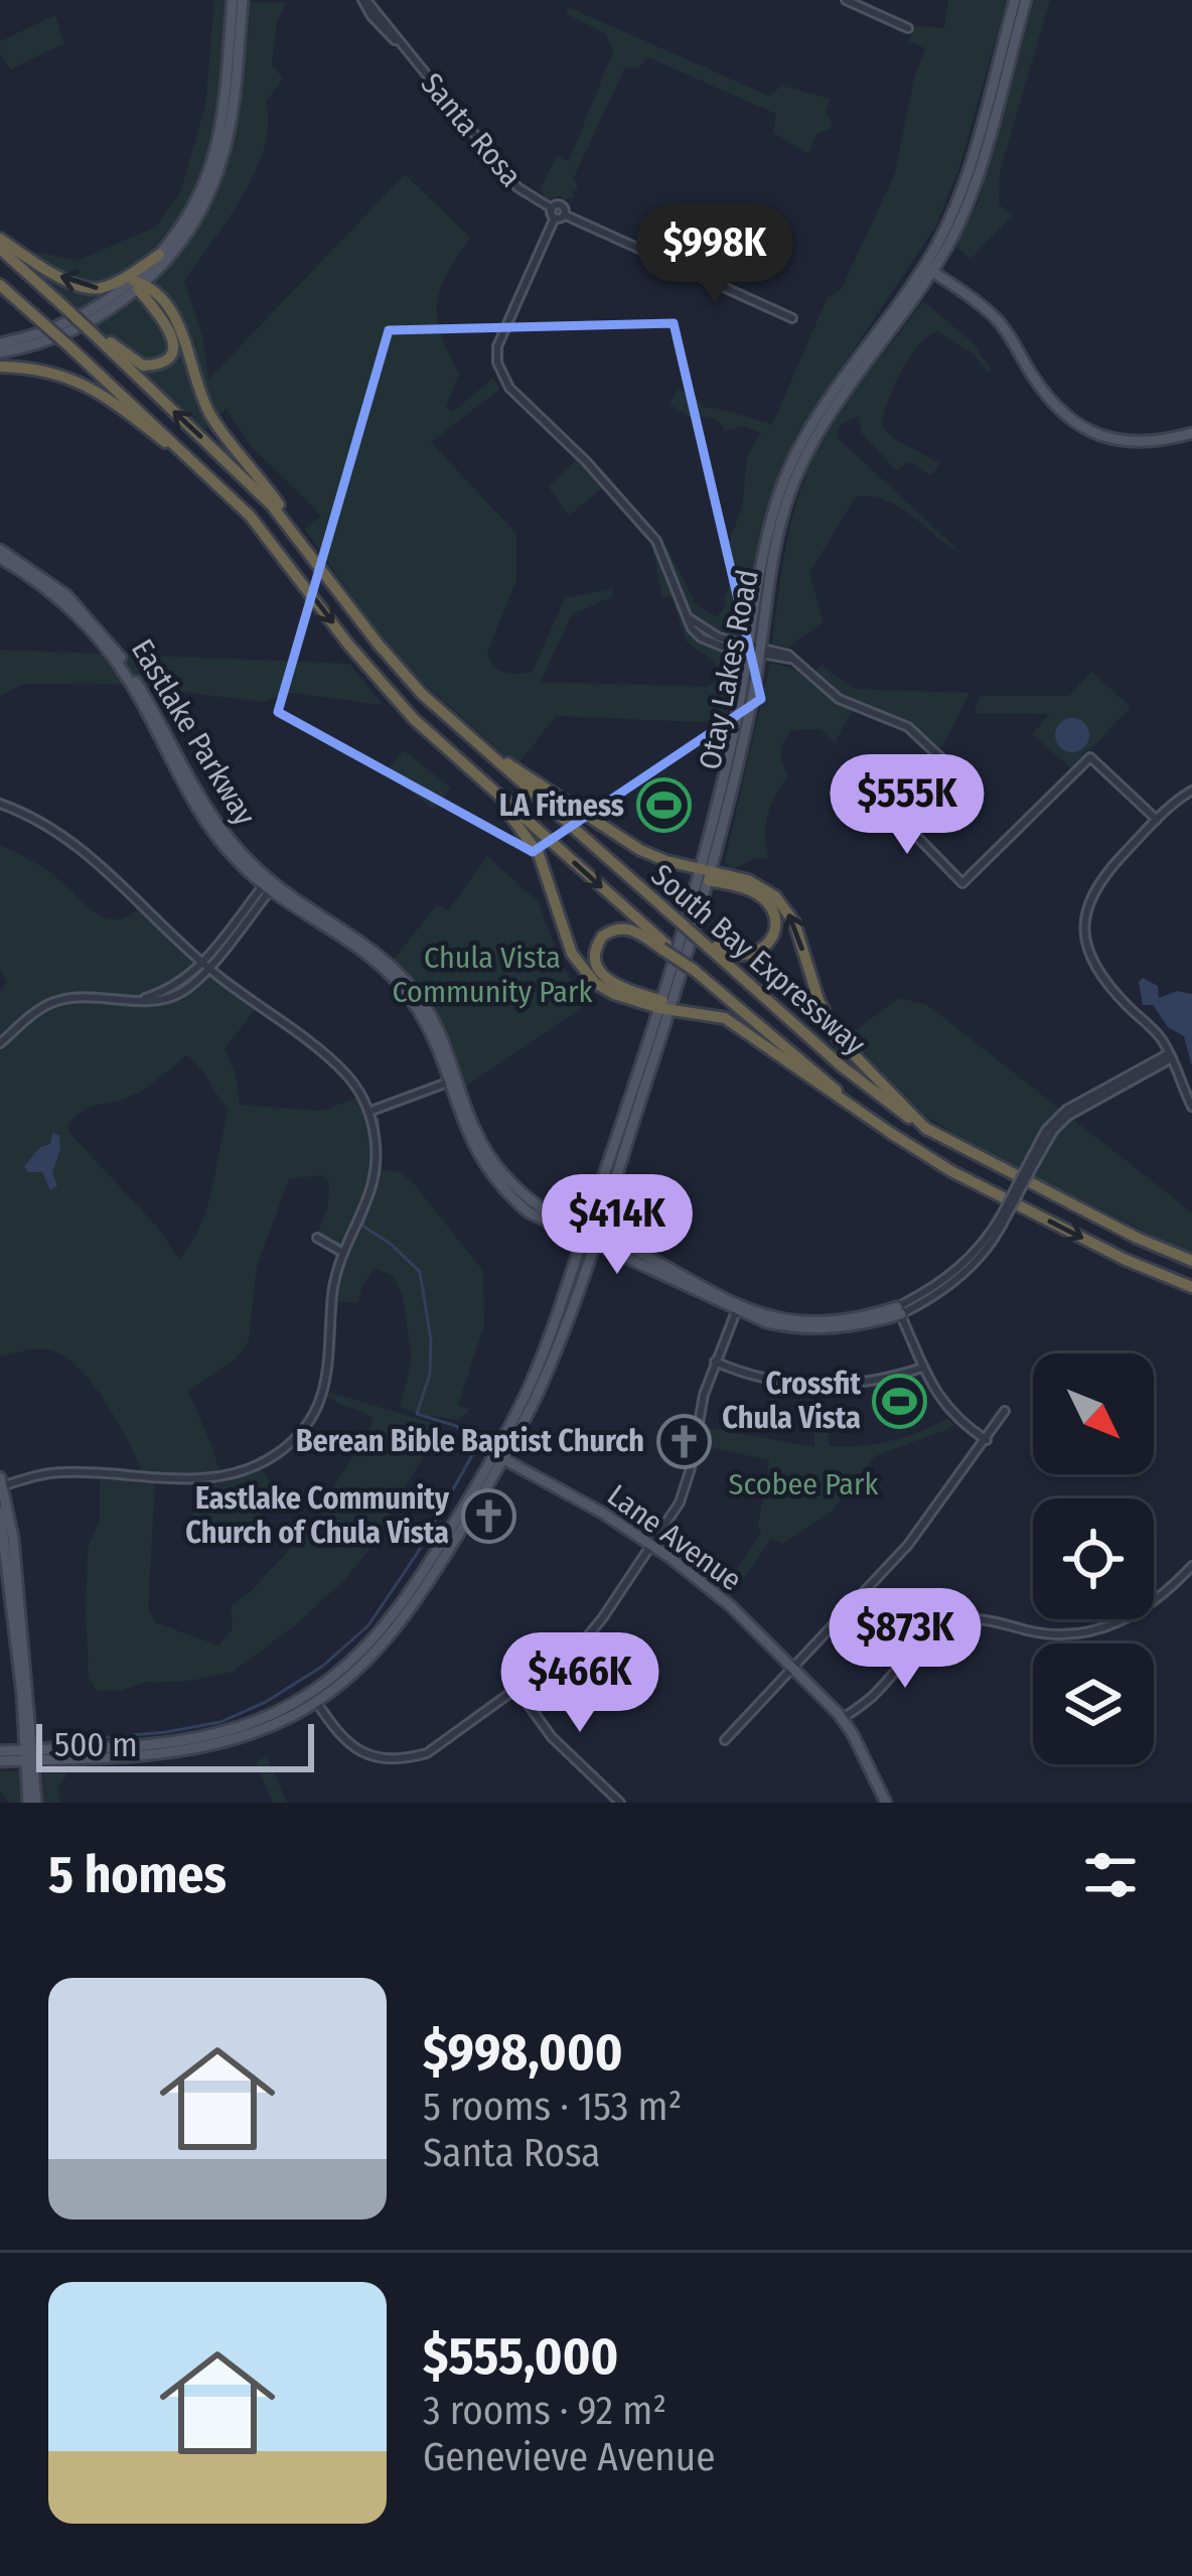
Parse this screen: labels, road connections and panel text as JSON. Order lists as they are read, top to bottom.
{
  "streets": {
    "highway": ["South Bay Expressway"],
    "main road": ["Otay Lakes Road", "Eastlake Parkway", "Lane Avenue"],
    "street": ["Santa Rosa"]
  },
  "crossings": [
    ["Otay Lakes Road", "Eastlake Parkway"],
    ["Otay Lakes Road", "Lane Avenue"]
  ],
  "parks": ["Chula Vista Community Park", "Scobee Park"],
  "places": {
    "sports": ["LA Fitness", "Crossfit Chula Vista"],
    "church": ["Berean Bible Baptist Church", "Eastlake Community Church of Chula Vista"]
  },
  "scale_bar": "500 m",
  "north": "bottom right",
  "page": {
    "price": [
      "$998K",
      "$555K",
      "$414K",
      "$873K",
      "$466K"
    ],
    "scale": "500 m",
    "heading": "5 homes",
    "list": [
      {
        "name": "$998,000",
        "note": "5 rooms · 153 m² · Santa Rosa"
      },
      {
        "name": "$555,000",
        "note": "3 rooms · 92 m² · Genevieve Avenue"
      }
    ]
  }
}
